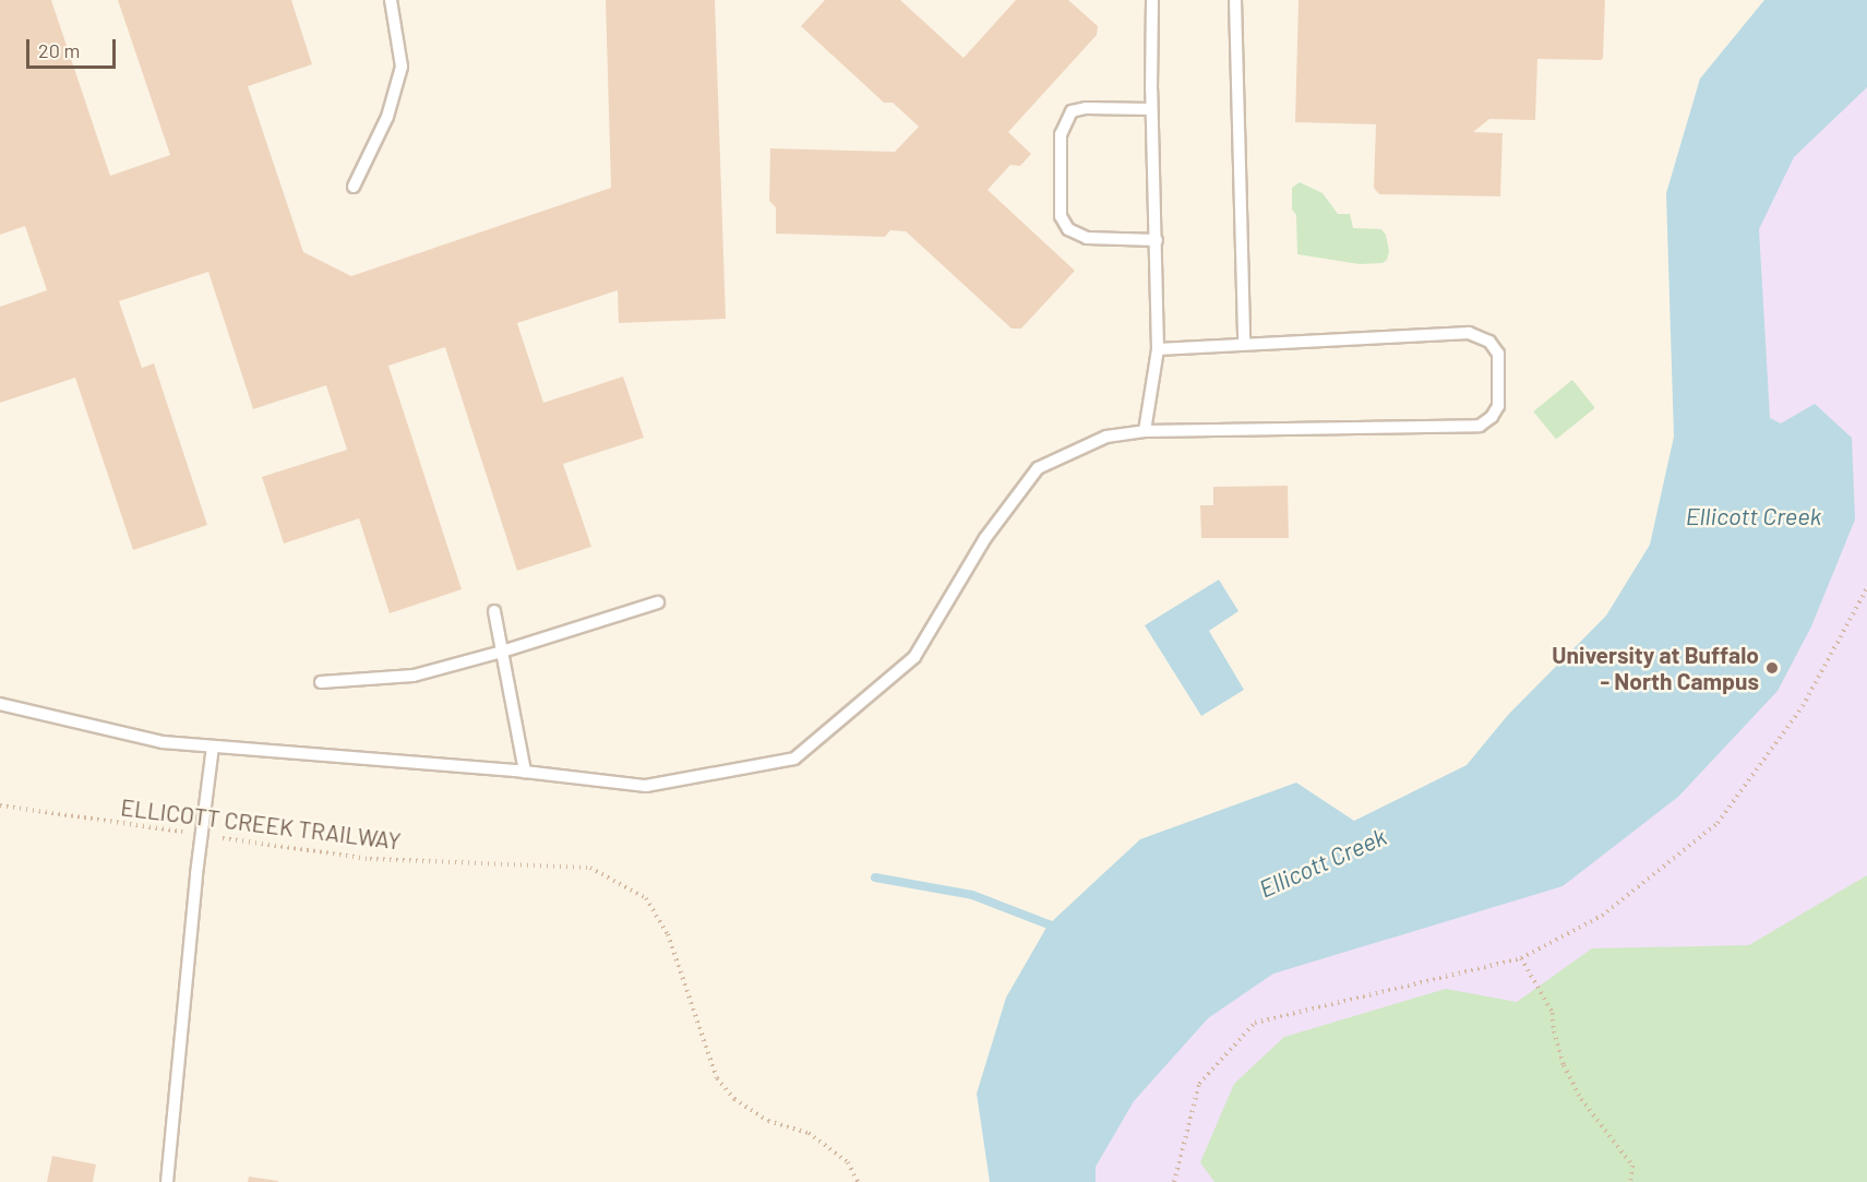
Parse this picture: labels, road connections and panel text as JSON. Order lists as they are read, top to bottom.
{
  "streets": {
    "path": ["ELLICOTT CREEK TRAILWAY"]
  },
  "water": ["Ellicott Creek"],
  "places": ["University at Buffalo - North Campus"],
  "scale_bar": "20 m"
}
